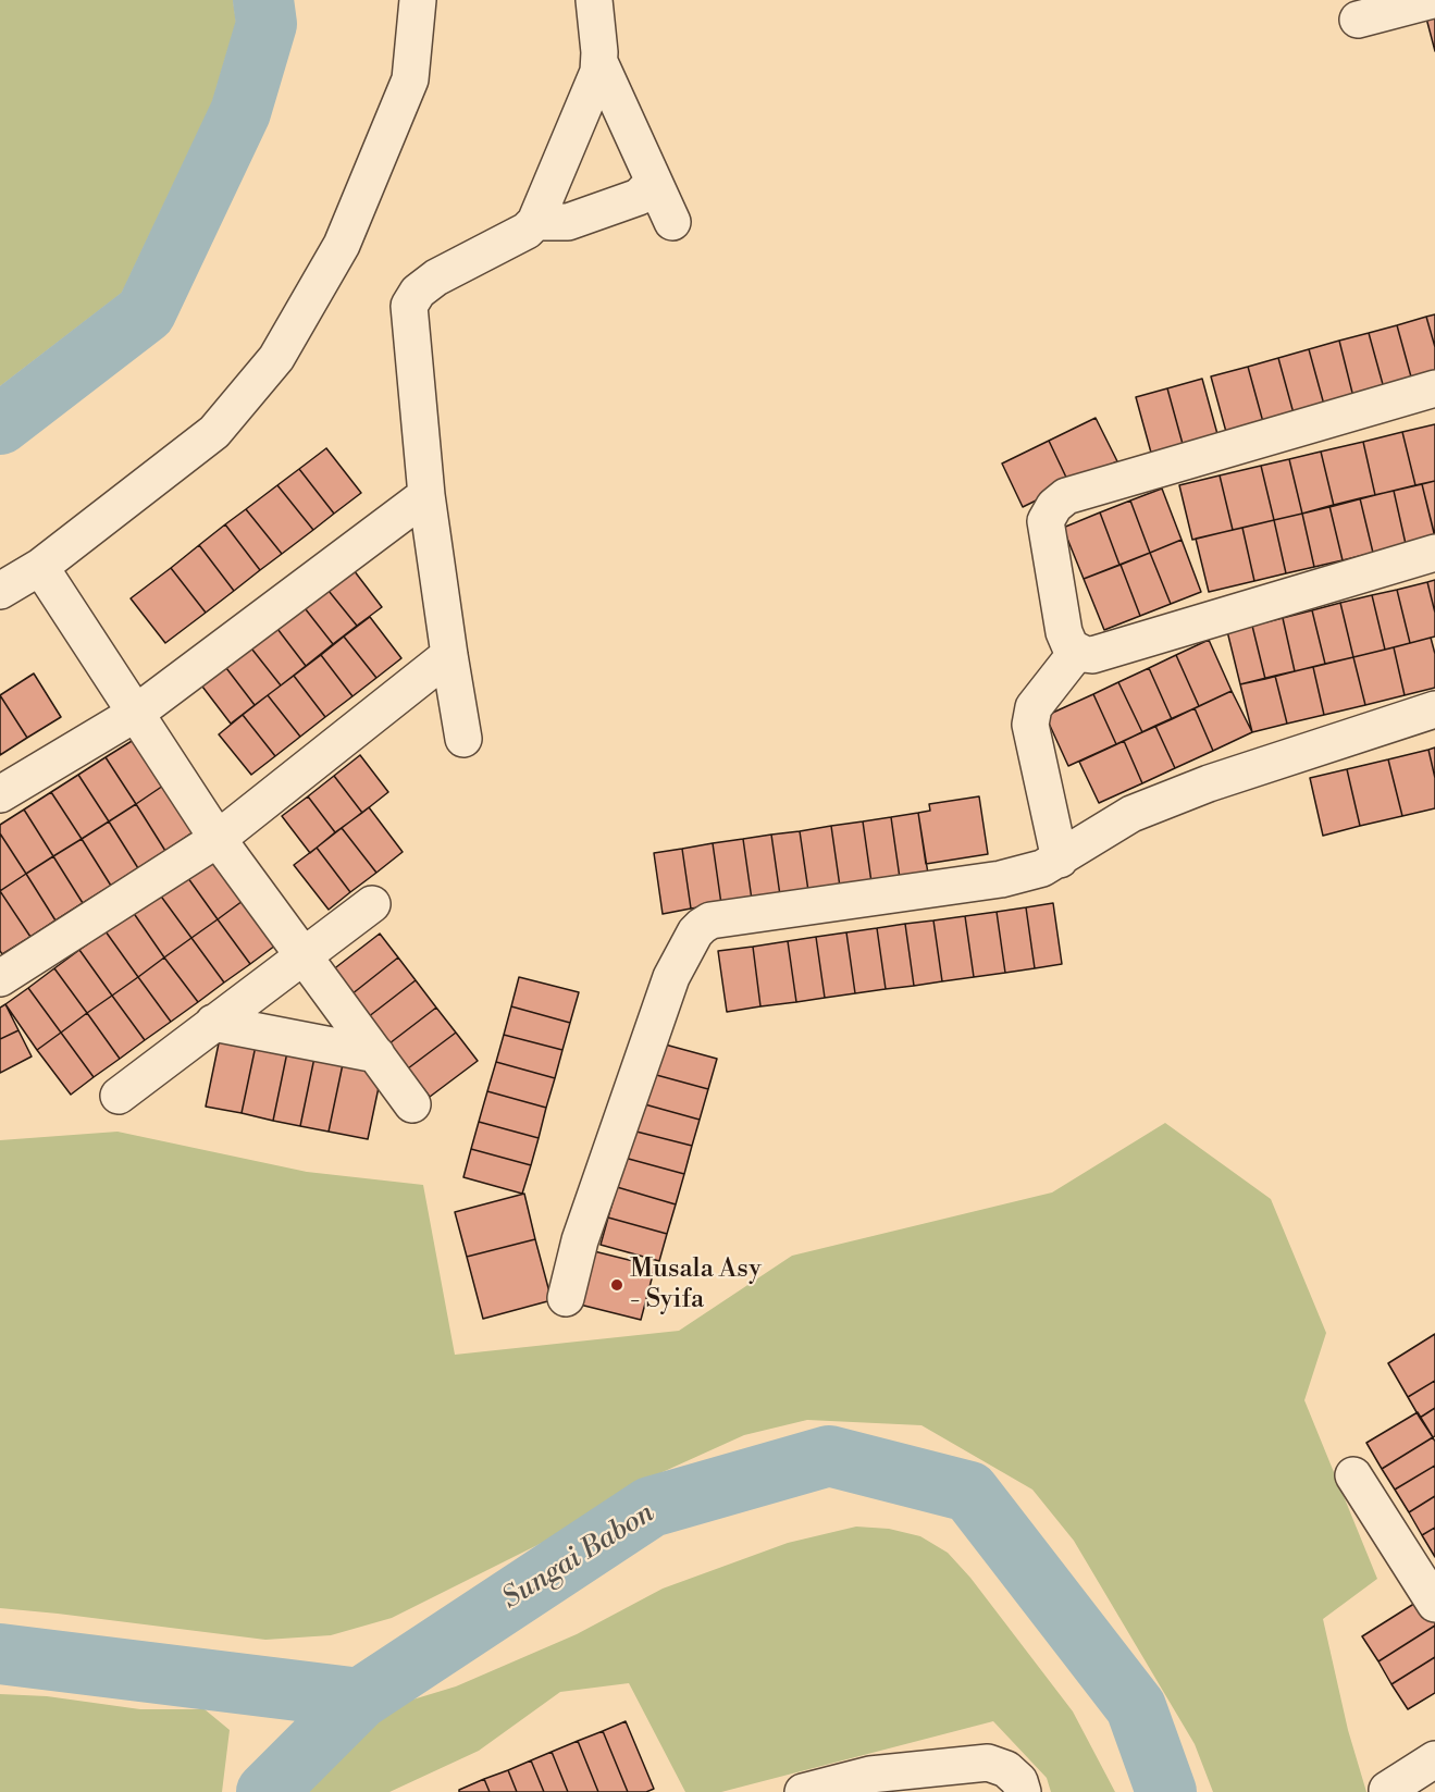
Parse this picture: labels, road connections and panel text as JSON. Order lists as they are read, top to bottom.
{
  "water": ["Sungai Babon"],
  "places": ["Musala Asy - Syifa"]
}
